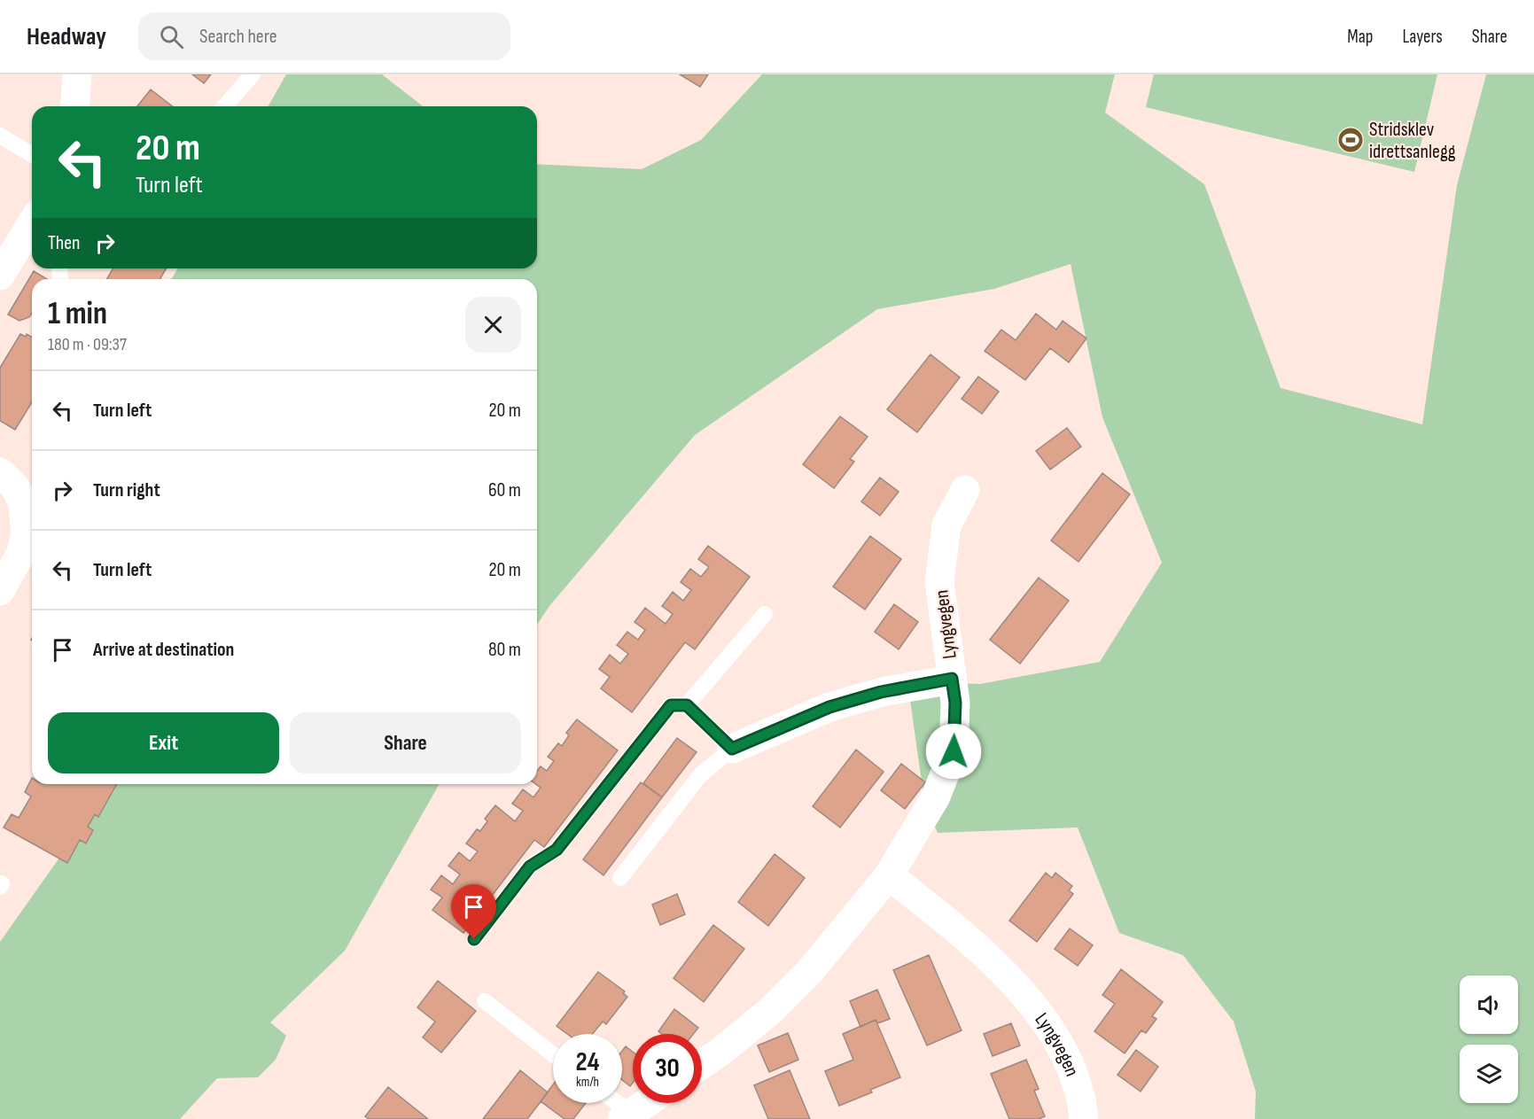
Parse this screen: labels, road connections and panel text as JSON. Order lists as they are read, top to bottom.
{
  "streets": {
    "street": ["Lyngvegen"]
  },
  "places": {
    "sports": ["Stridsklev idrettsanlegg"]
  },
  "page": {
    "header": "Headway",
    "search": "Search here",
    "nav": ["Map", "Layers", "Share"],
    "turn": ["20 m", "Turn left"],
    "then": "Then",
    "heading": ["1 min", "180 m · 09:37"],
    "list": [
      {
        "name": "Turn left",
        "value": "20 m"
      },
      {
        "name": "Turn right",
        "value": "60 m"
      },
      {
        "name": "Turn left",
        "value": "20 m"
      },
      {
        "name": "Arrive at destination",
        "value": "80 m"
      }
    ],
    "buttons": ["Exit", "Share"],
    "speed": "24 km/h",
    "limit": "30"
  }
}
